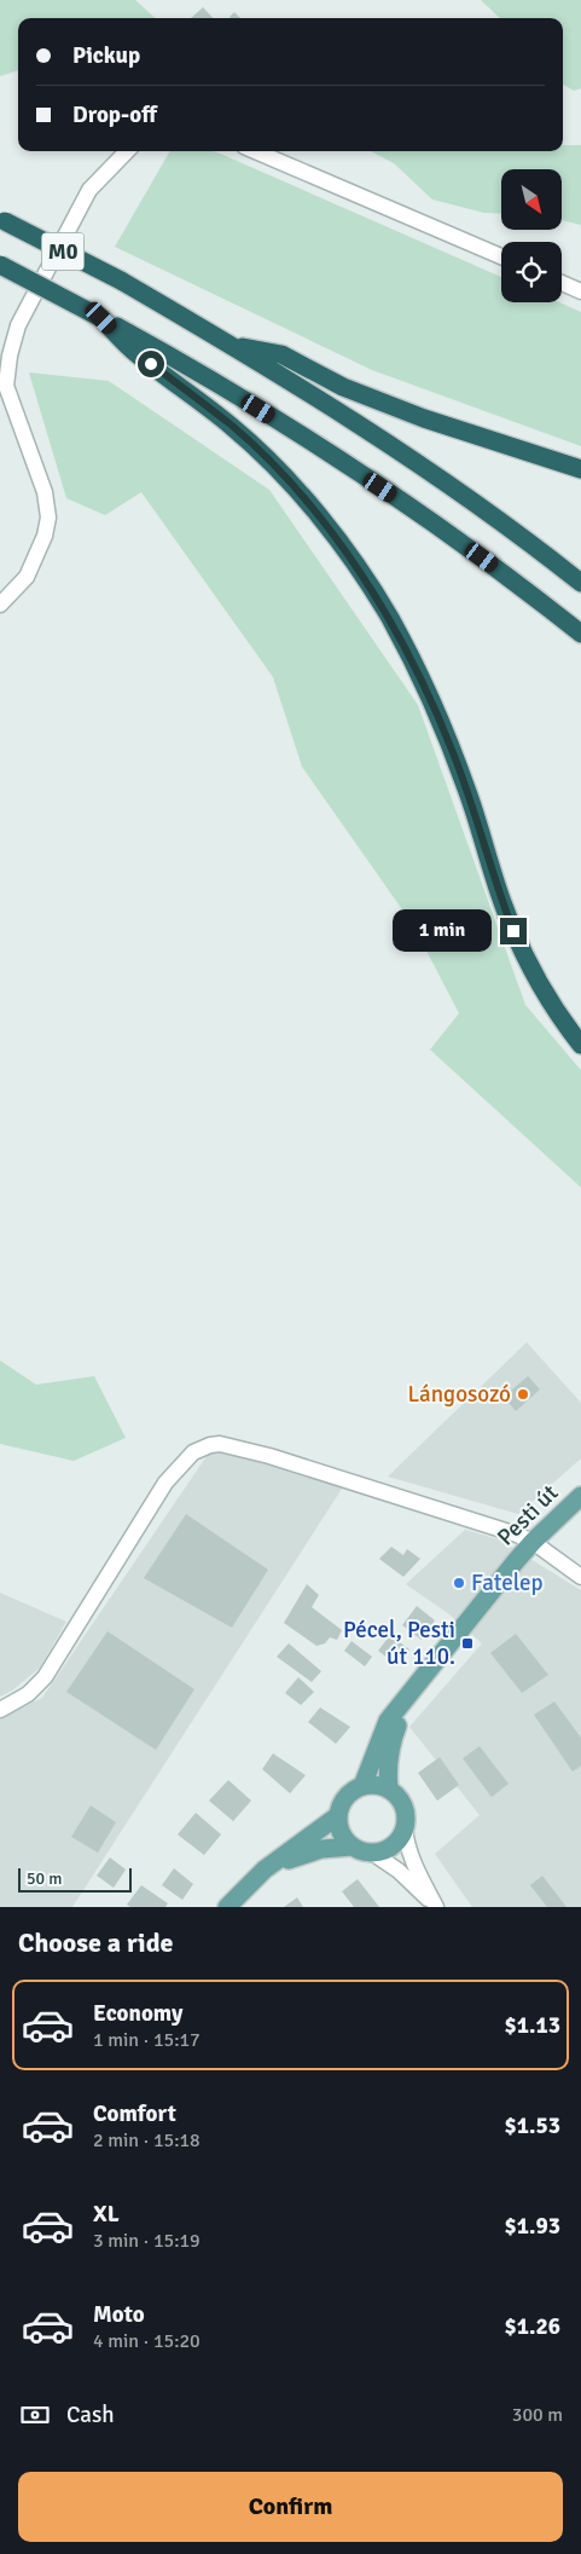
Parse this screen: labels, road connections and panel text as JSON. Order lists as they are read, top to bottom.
{
  "streets": {
    "highway": ["M0"],
    "main road": ["Pesti út"]
  },
  "places": {
    "other": ["Lángosozó", "Fatelep"],
    "transit": ["Pécel, Pesti út 110."]
  },
  "scale_bar": "50 m",
  "north": "bottom right",
  "page": {
    "banner": ["Pickup", "Drop-off"],
    "bubble": "1 min",
    "scale": "50 m",
    "heading": "Choose a ride",
    "list": [
      {
        "name": "Economy",
        "note": "1 min · 15:17",
        "value": "$1.13"
      },
      {
        "name": "Comfort",
        "note": "2 min · 15:18",
        "value": "$1.53"
      },
      {
        "name": "XL",
        "note": "3 min · 15:19",
        "value": "$1.93"
      },
      {
        "name": "Moto",
        "note": "4 min · 15:20",
        "value": "$1.26"
      }
    ],
    "pay": ["Cash", "300 m"],
    "buttons": "Confirm"
  }
}
